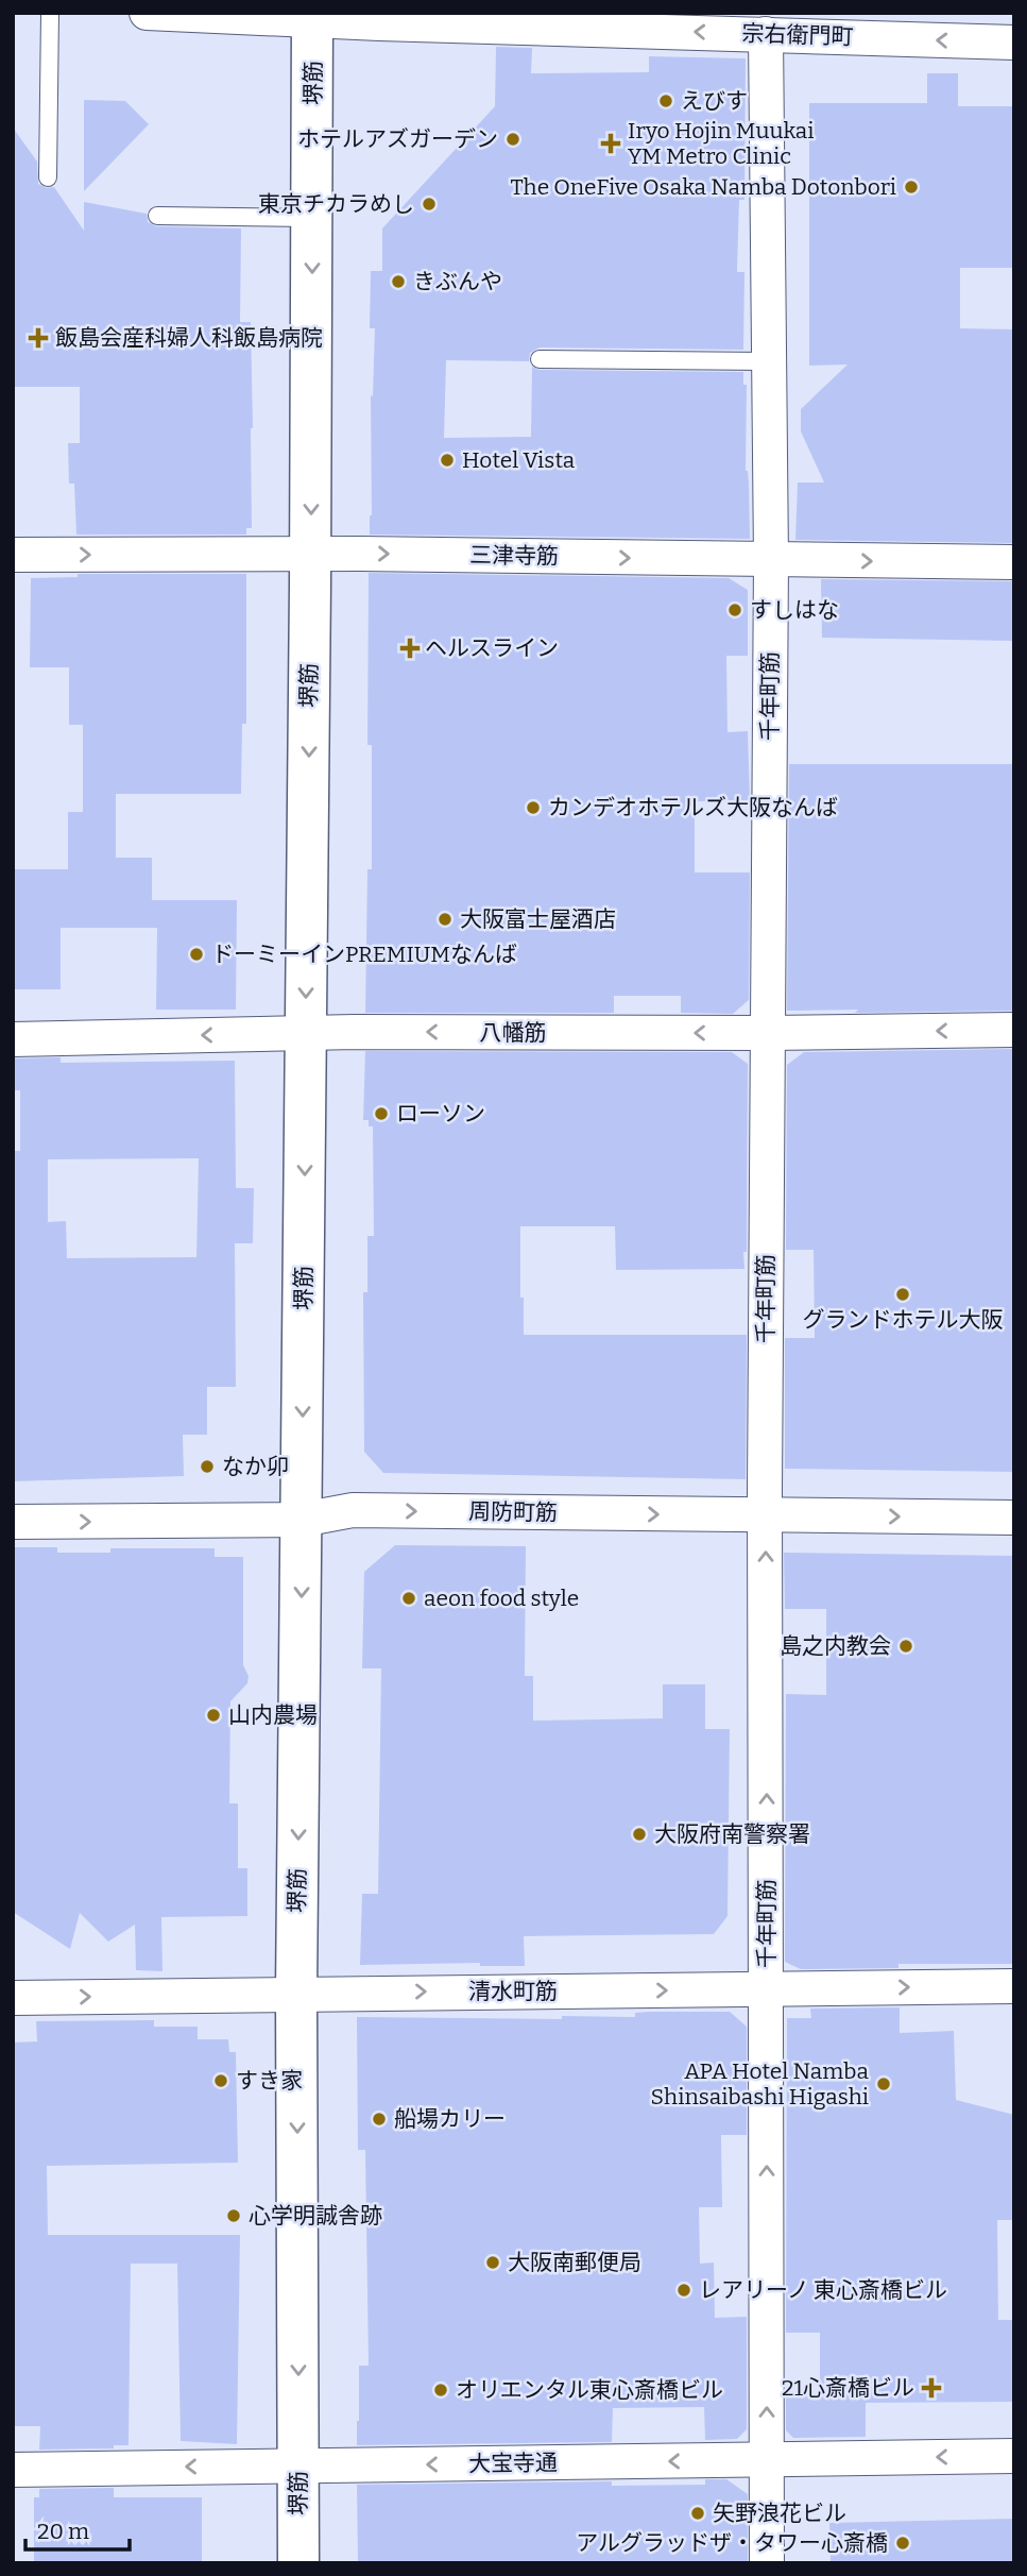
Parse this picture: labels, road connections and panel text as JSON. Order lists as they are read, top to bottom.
{
  "streets": {
    "main road": ["堺筋"],
    "street": [
      "宗右衛門町",
      "三津寺筋",
      "千年町筋",
      "八幡筋",
      "周防町筋",
      "清水町筋",
      "大宝寺通"
    ]
  },
  "crossings": [
    ["宗右衛門町", "堺筋"],
    ["宗右衛門町", "千年町筋"],
    ["堺筋", "三津寺筋"],
    ["堺筋", "八幡筋"],
    ["堺筋", "周防町筋"],
    ["堺筋", "清水町筋"],
    ["堺筋", "大宝寺通"],
    ["三津寺筋", "千年町筋"],
    ["千年町筋", "八幡筋"],
    ["千年町筋", "周防町筋"],
    ["千年町筋", "清水町筋"],
    ["千年町筋", "大宝寺通"]
  ],
  "one_way": [
    "宗右衛門町",
    "堺筋",
    "三津寺筋",
    "千年町筋",
    "八幡筋",
    "周防町筋",
    "清水町筋",
    "大宝寺通"
  ],
  "places": {
    "other": [
      "えびす",
      "ホテルアズガーデン",
      "The OneFive Osaka Namba Dotonbori",
      "東京チカラめし",
      "きぶんや",
      "Hotel Vista",
      "すしはな",
      "カンデオホテルズ大阪なんば",
      "大阪富士屋酒店",
      "ドーミーインPREMIUMなんば",
      "ローソン",
      "グランドホテル大阪",
      "なか卯",
      "aeon food style",
      "島之内教会",
      "山内農場",
      "大阪府南警察署",
      "すき家",
      "APA Hotel Namba Shinsaibashi Higashi",
      "船場カリー",
      "心学明誠舎跡",
      "大阪南郵便局",
      "レアリーノ 東心斎橋ビル",
      "オリエンタル東心斎橋ビル",
      "矢野浪花ビル",
      "アルグラッドザ・タワー心斎橋"
    ],
    "health": [
      "Iryo Hojin Muukai YM Metro Clinic",
      "飯島会産科婦人科飯島病院",
      "ヘルスライン",
      "21心斎橋ビル"
    ]
  },
  "scale_bar": "20 m"
}
